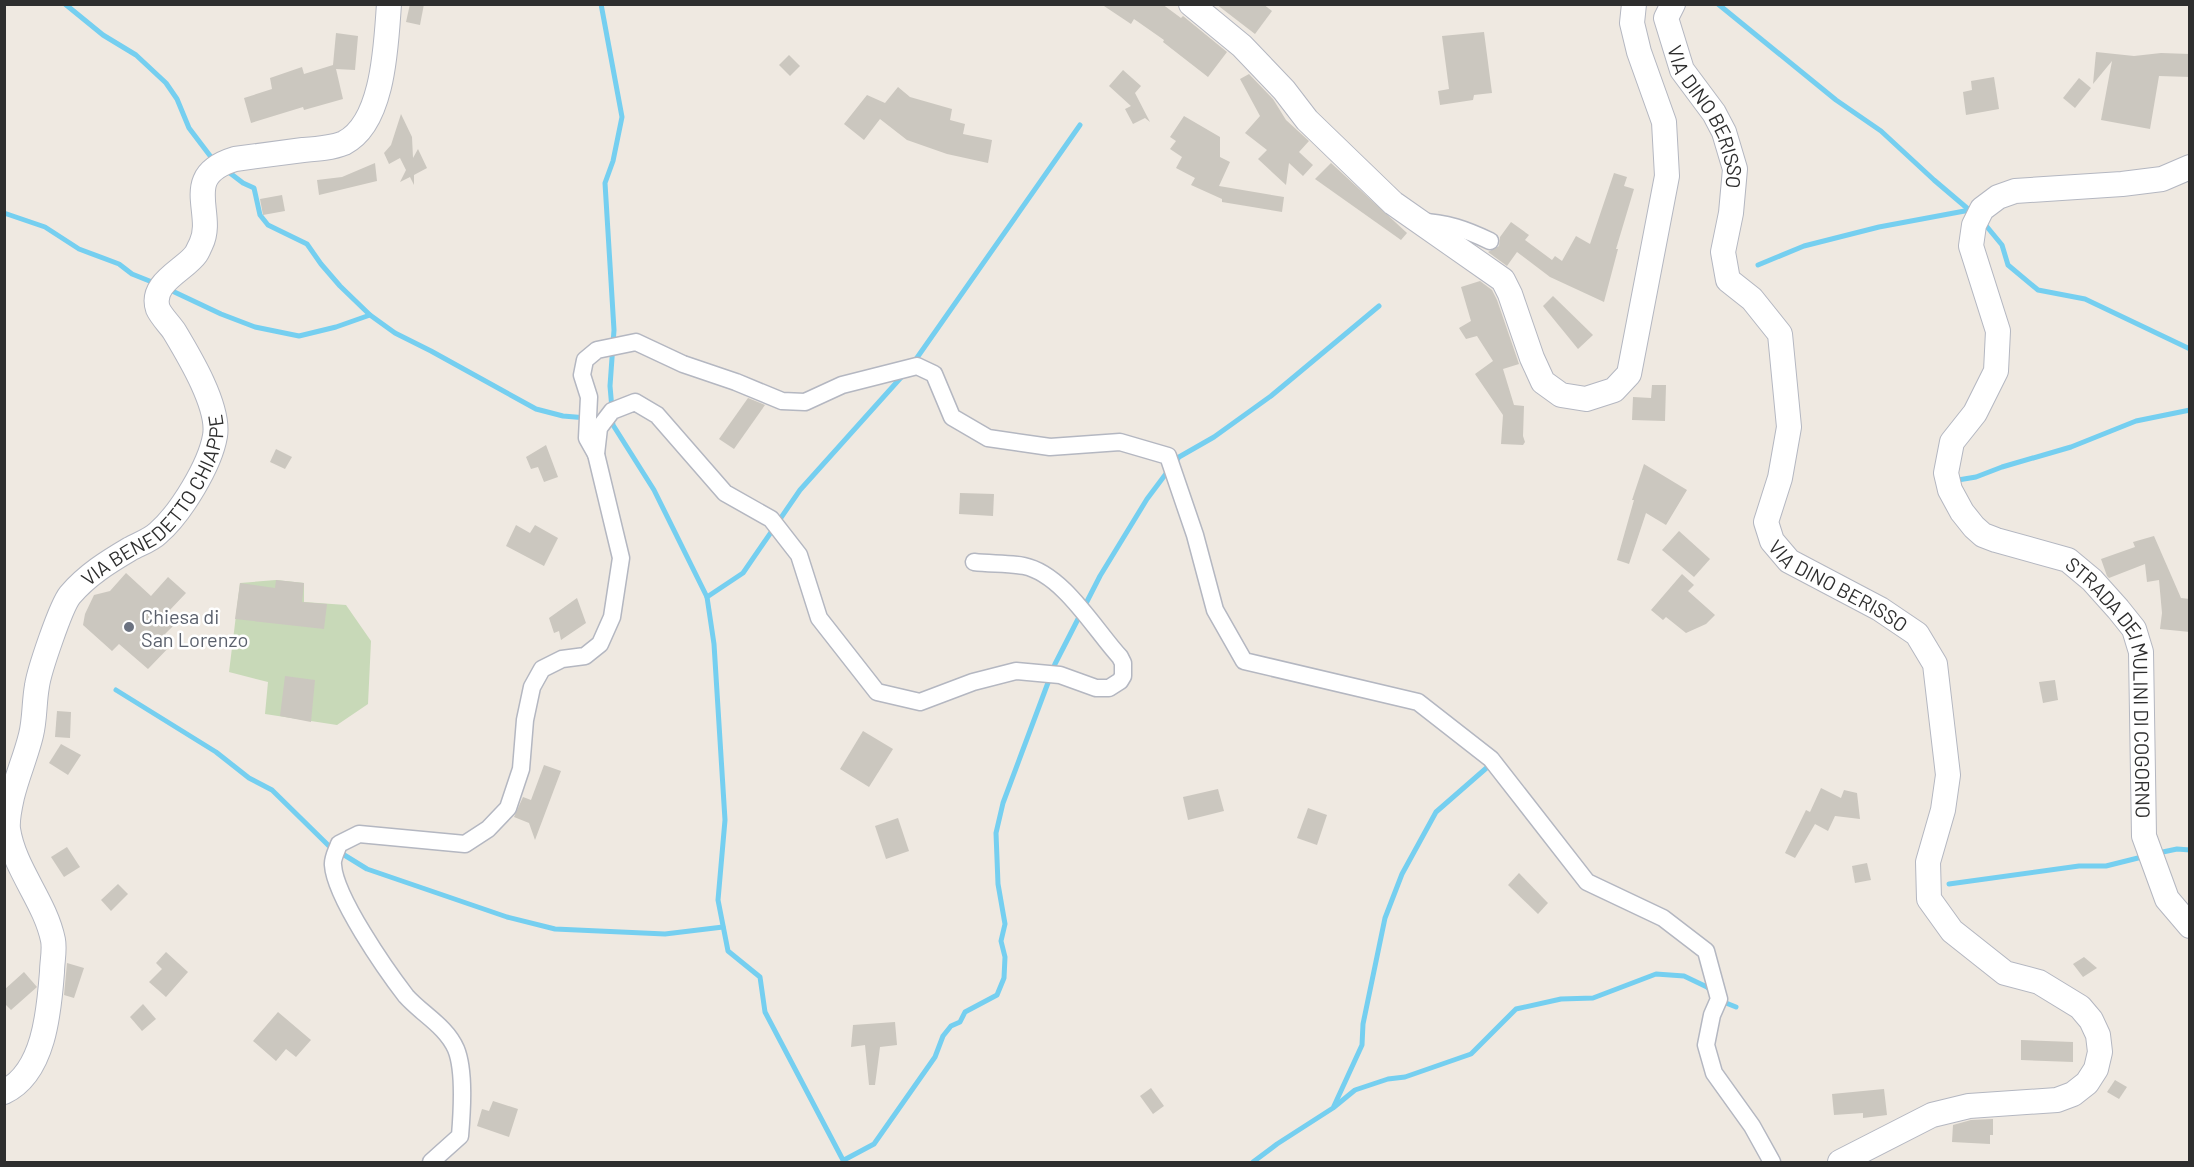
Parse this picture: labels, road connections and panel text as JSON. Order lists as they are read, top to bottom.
{
  "streets": {
    "street": ["VIA DINO BERISSO", "VIA BENEDETTO CHIAPPE", "STRADA DEI MULINI DI COGORNO"]
  },
  "places": ["Chiesa di San Lorenzo"]
}
